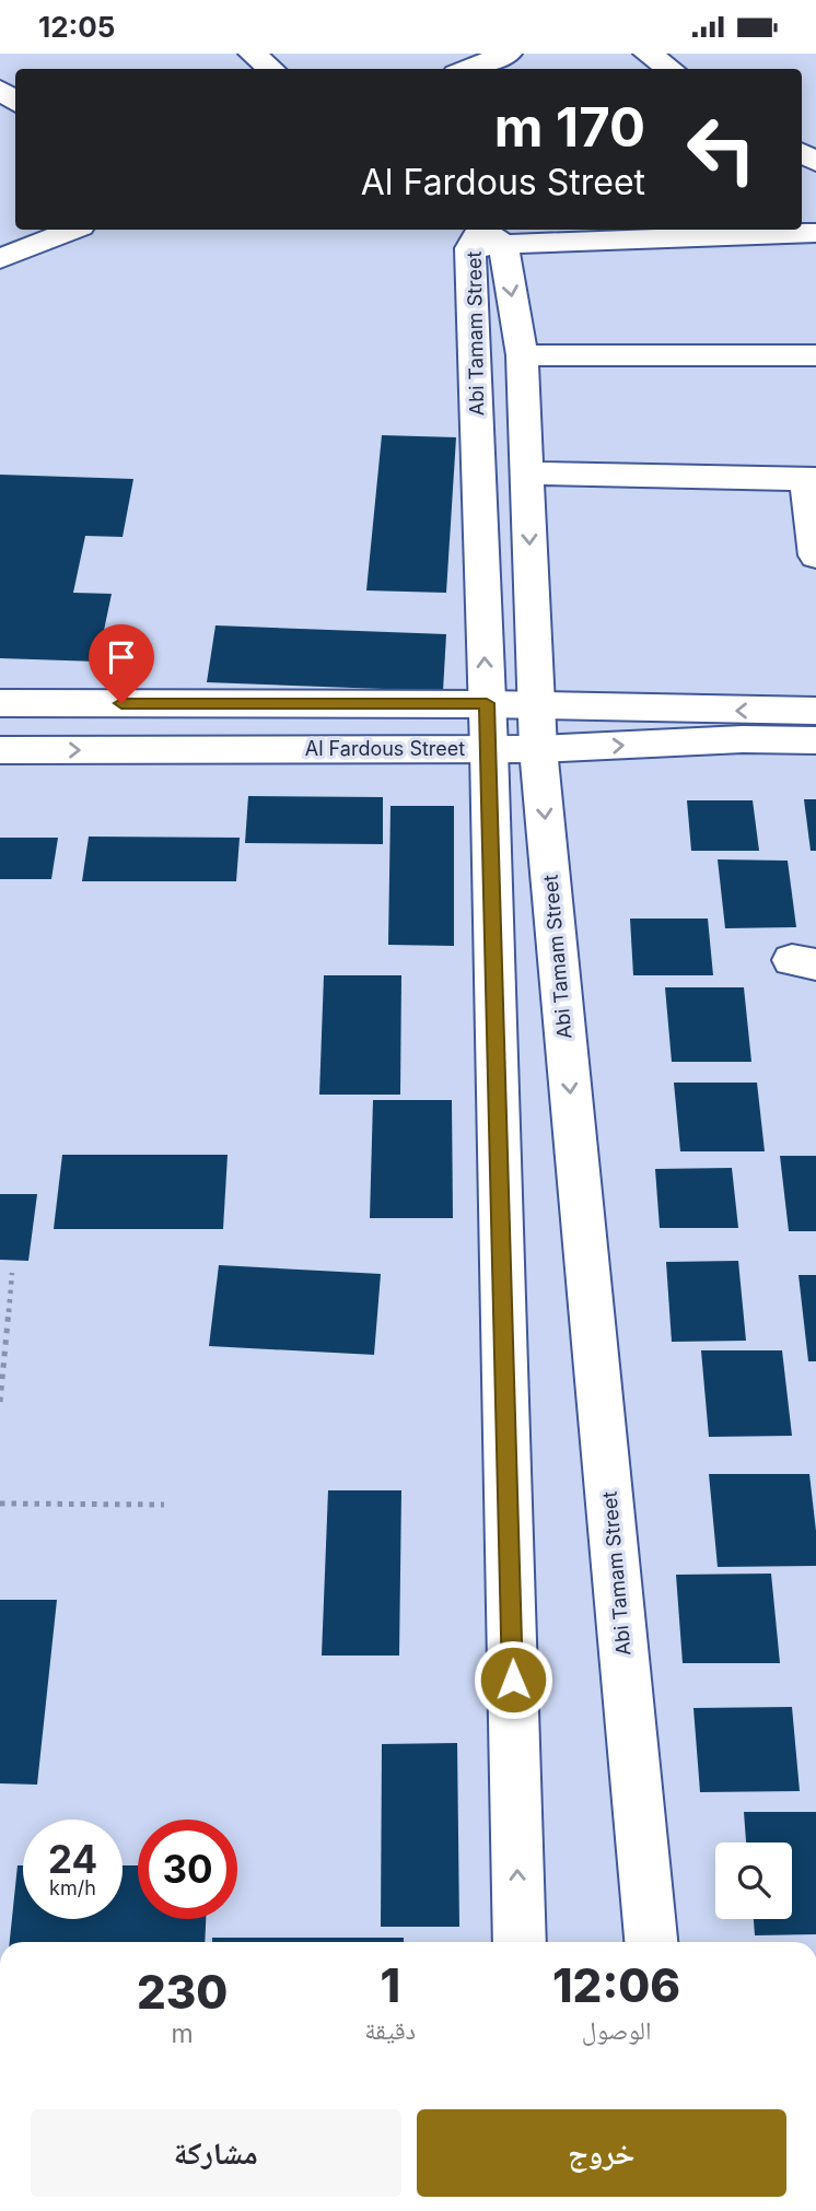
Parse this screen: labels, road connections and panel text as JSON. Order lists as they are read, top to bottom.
{
  "streets": {
    "street": ["Abi Tamam Street", "Al Fardous Street"]
  },
  "crossings": [
    ["Abi Tamam Street", "Al Fardous Street"]
  ],
  "page": {
    "status": "12:05",
    "turn": ["170 m", "Al Fardous Street"],
    "speed": "24 km/h",
    "limit": "30",
    "eta": [
      "12:06",
      "الوصول",
      "1",
      "دقيقة",
      "230",
      "m"
    ],
    "buttons": ["خروج", "مشاركة"]
  }
}
